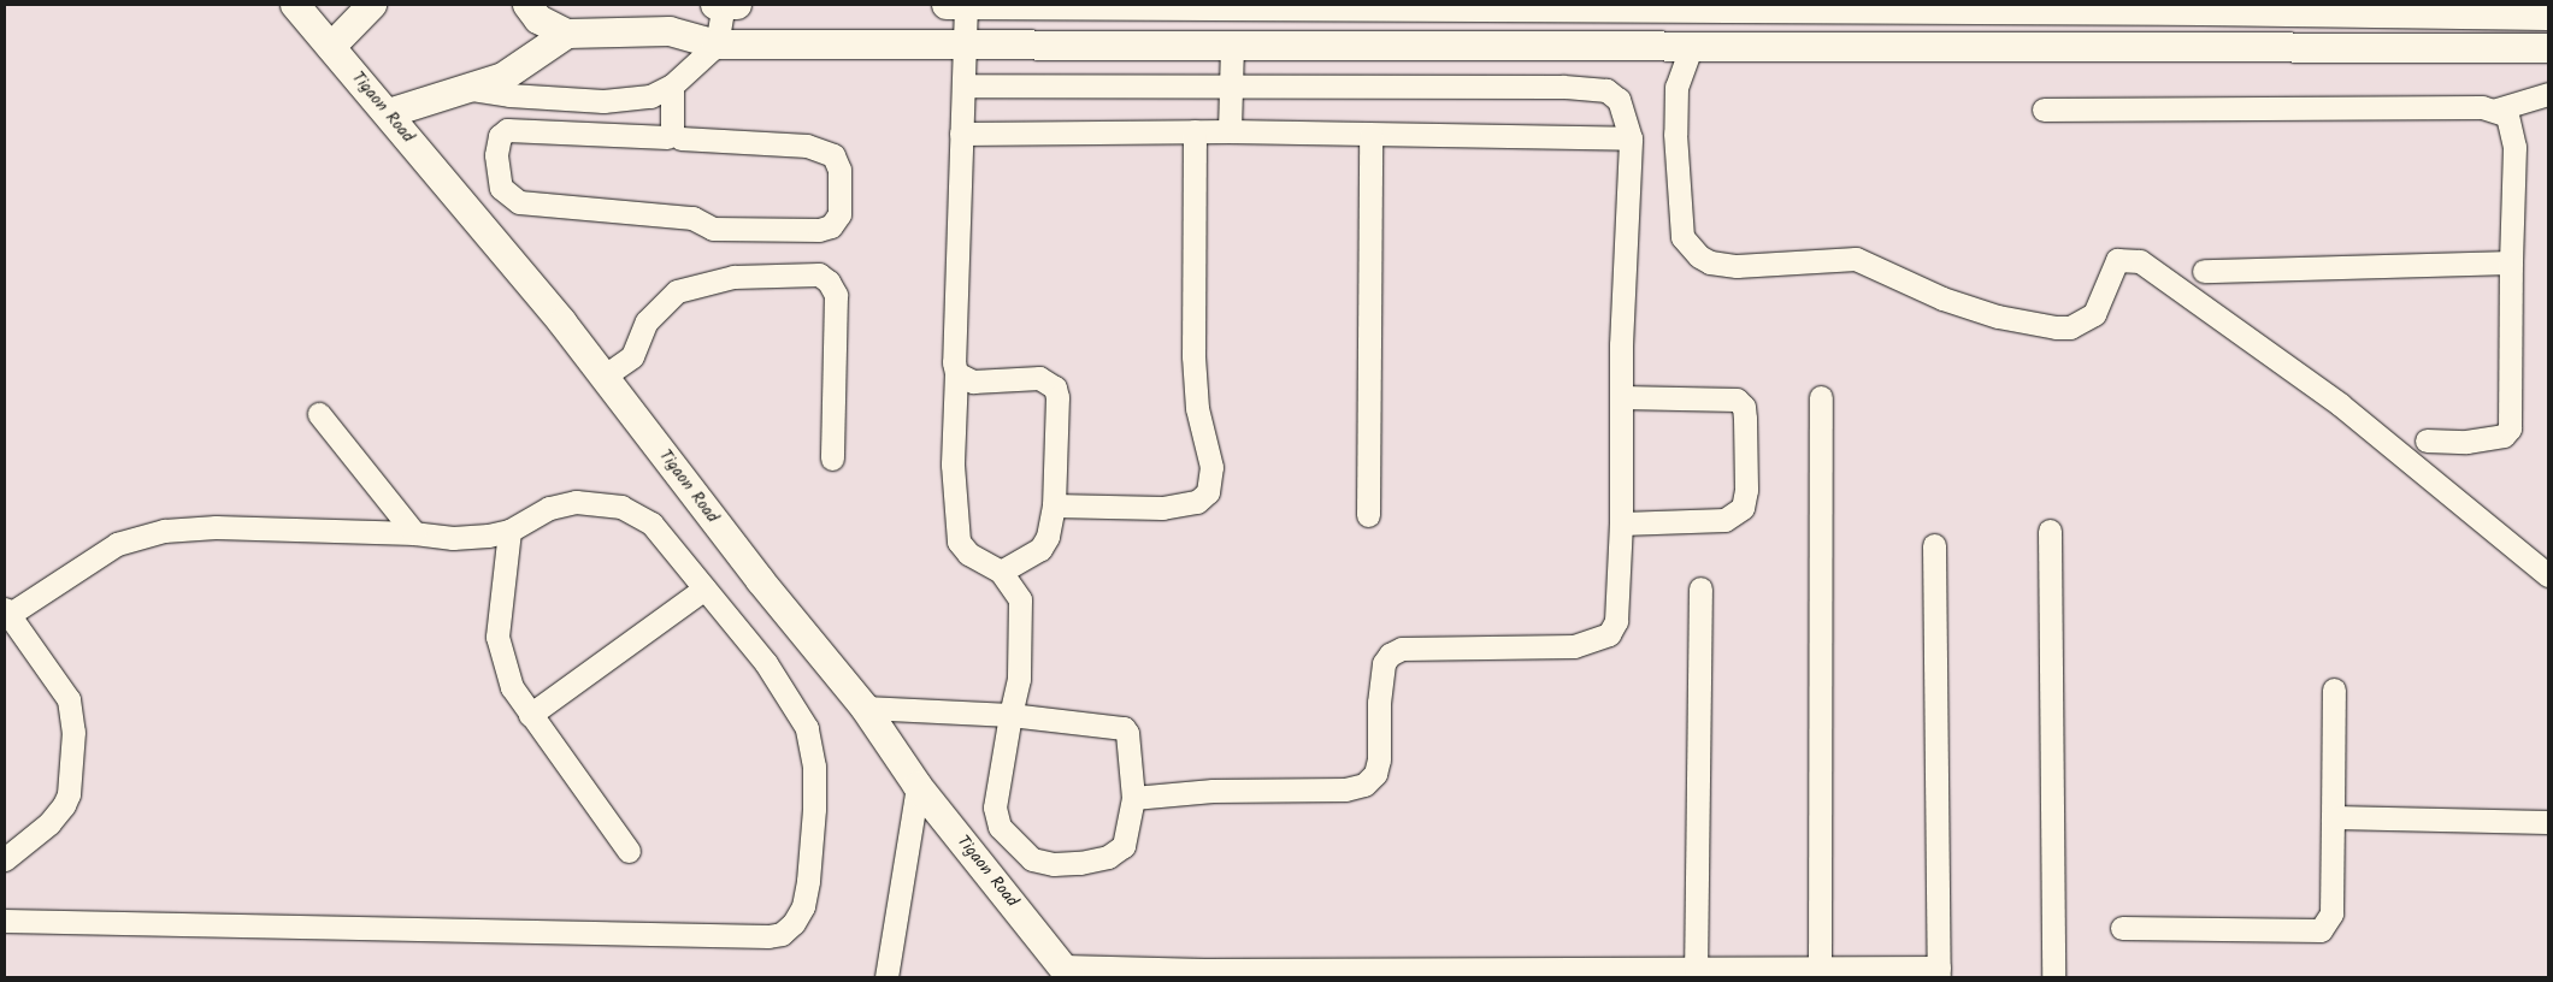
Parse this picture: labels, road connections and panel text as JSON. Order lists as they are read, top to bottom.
{
  "streets": {
    "street": ["Tigaon Road"]
  }
}
